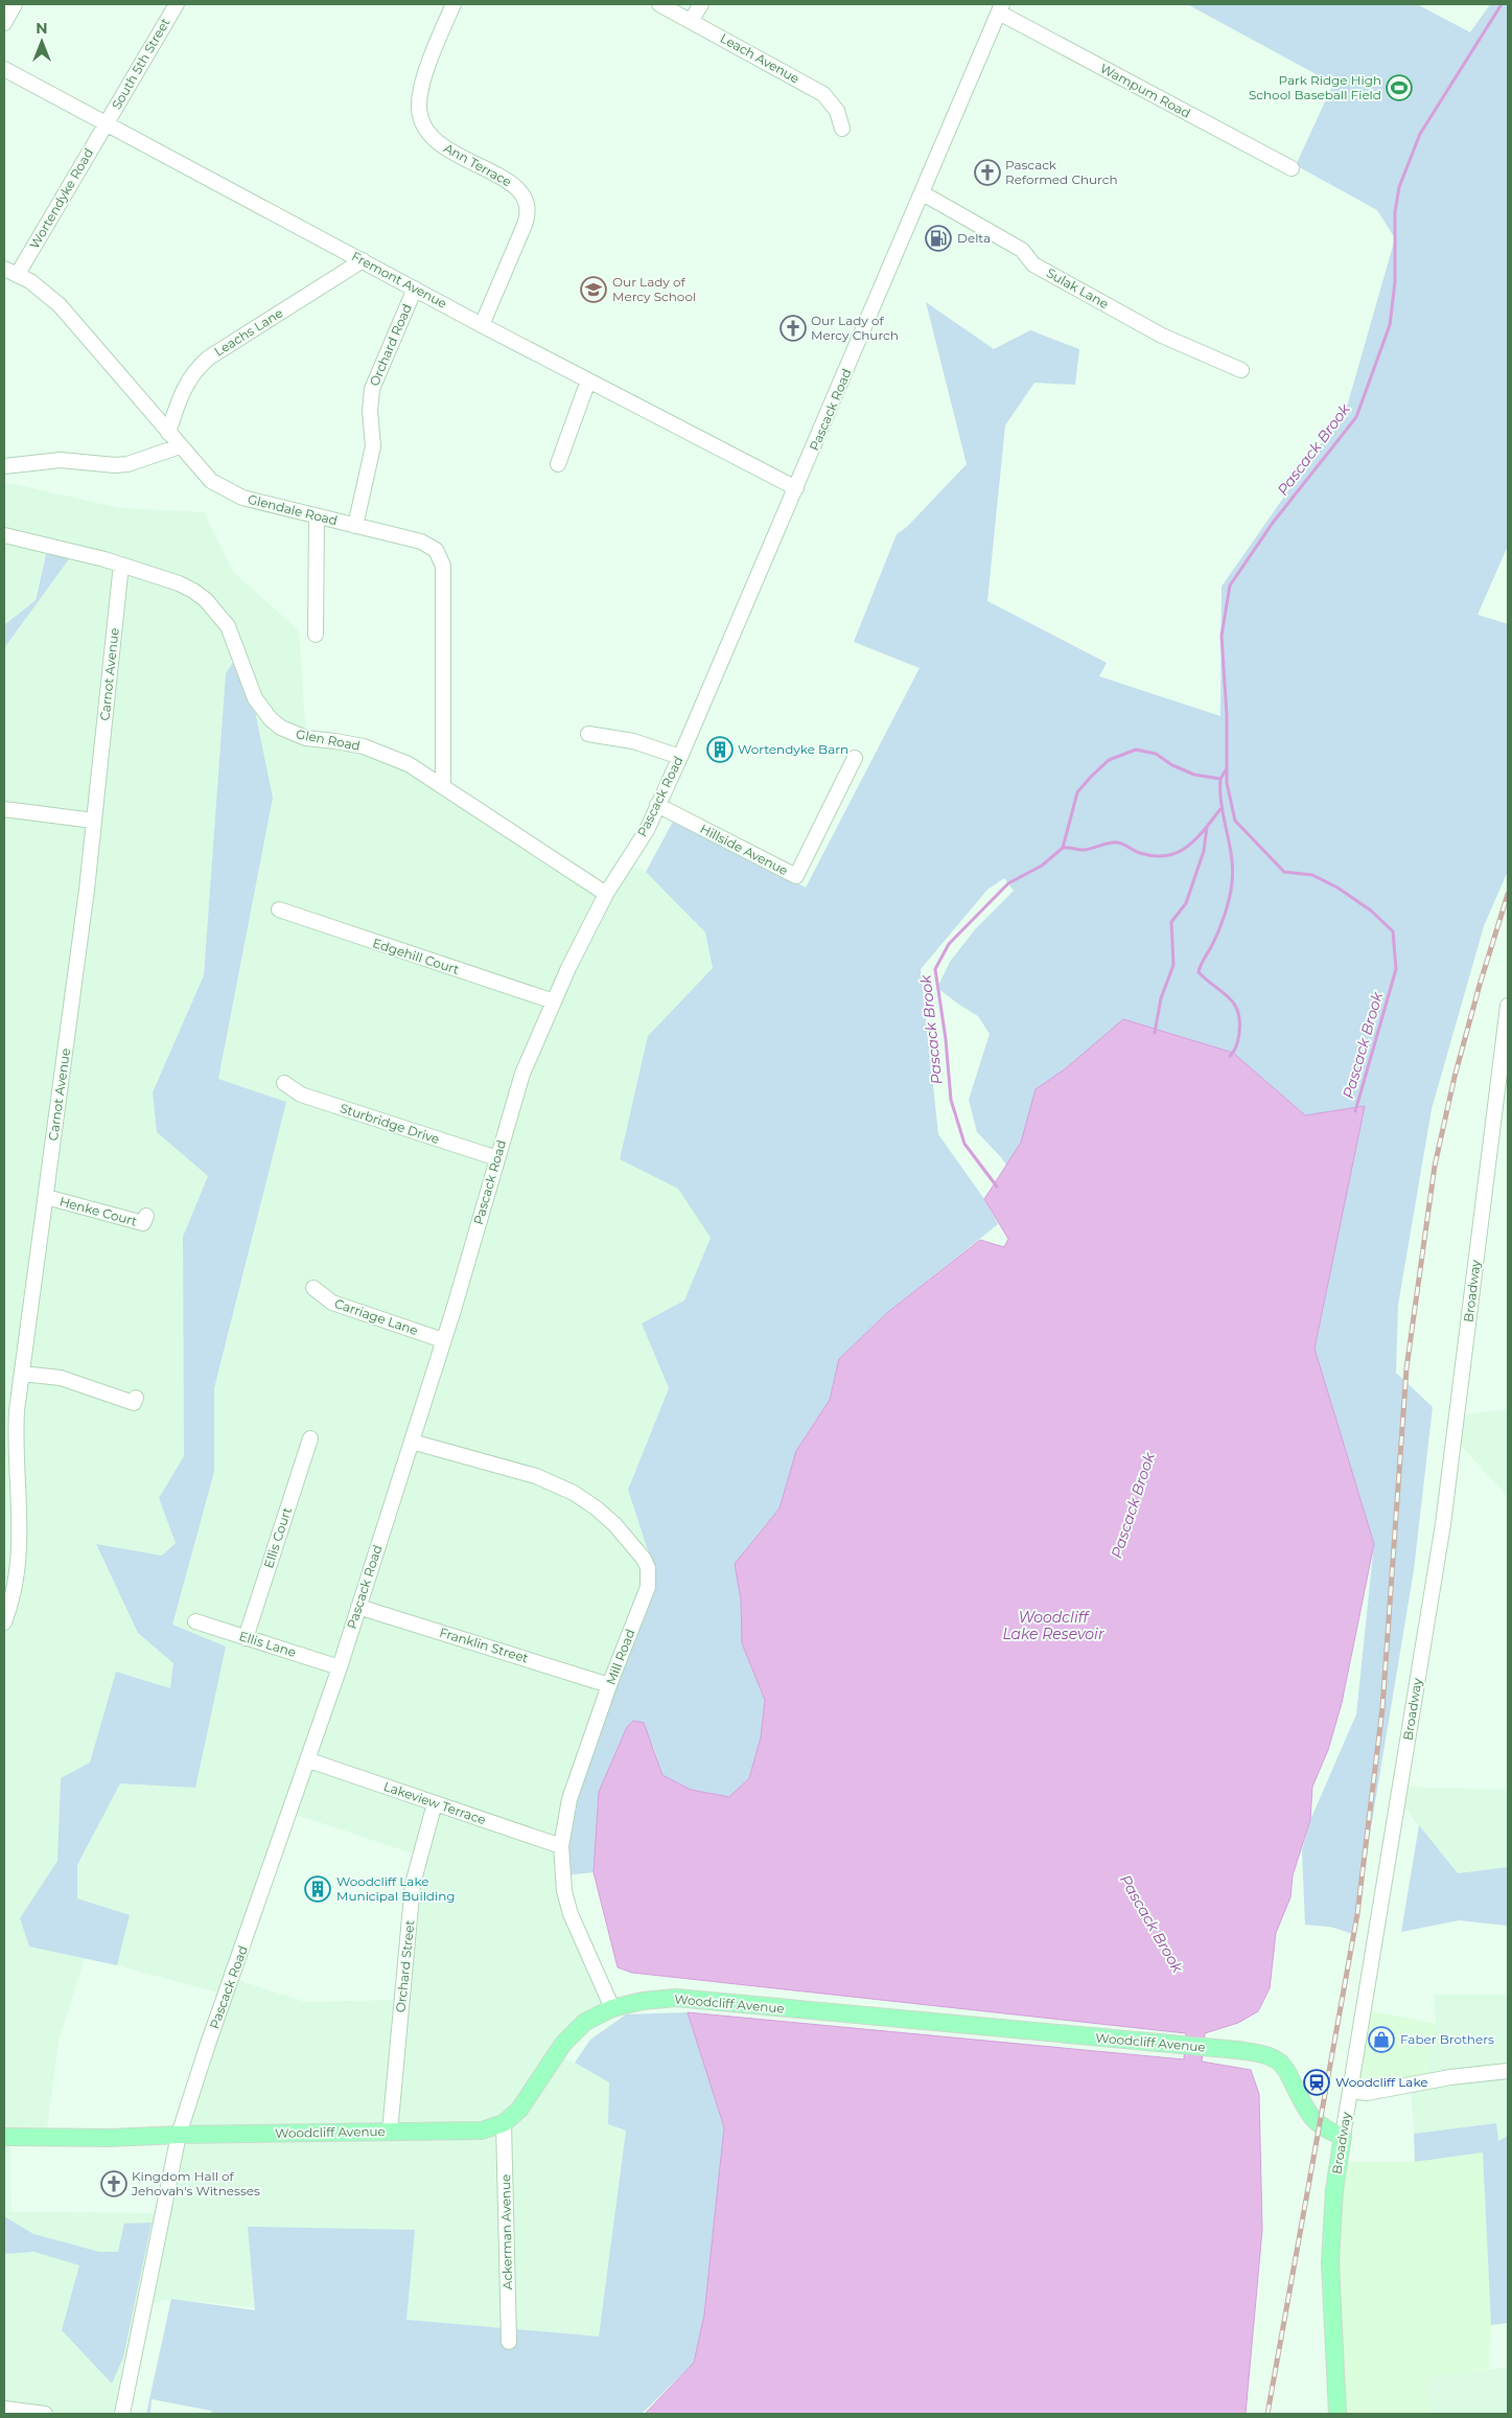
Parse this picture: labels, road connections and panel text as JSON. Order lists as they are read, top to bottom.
{
  "streets": {
    "main road": ["Broadway", "Woodcliff Avenue"],
    "street": [
      "Leach Avenue",
      "South 5th Street",
      "Wampum Road",
      "Ann Terrace",
      "Wortendyke Road",
      "Fremont Avenue",
      "Sulak Lane",
      "Leachs Lane",
      "Orchard Road",
      "Pascack Road",
      "Glendale Road",
      "Carnot Avenue",
      "Glen Road",
      "Hillside Avenue",
      "Edgehill Court",
      "Sturbridge Drive",
      "Henke Court",
      "Carriage Lane",
      "Ellis Court",
      "Ellis Lane",
      "Franklin Street",
      "Mill Road",
      "Lakeview Terrace",
      "Orchard Street",
      "Ackerman Avenue"
    ]
  },
  "crossings": [
    ["South 5th Street", "Wortendyke Road"],
    ["South 5th Street", "Fremont Avenue"],
    ["Wampum Road", "Pascack Road"],
    ["Ann Terrace", "Fremont Avenue"],
    ["Wortendyke Road", "Fremont Avenue"],
    ["Wortendyke Road", "Glendale Road"],
    ["Fremont Avenue", "Leachs Lane"],
    ["Fremont Avenue", "Orchard Road"],
    ["Fremont Avenue", "Pascack Road"],
    ["Sulak Lane", "Pascack Road"],
    ["Leachs Lane", "Glendale Road"],
    ["Orchard Road", "Glendale Road"],
    ["Pascack Road", "Glen Road"],
    ["Pascack Road", "Hillside Avenue"],
    ["Pascack Road", "Edgehill Court"],
    ["Pascack Road", "Sturbridge Drive"],
    ["Pascack Road", "Carriage Lane"],
    ["Pascack Road", "Ellis Lane"],
    ["Pascack Road", "Franklin Street"],
    ["Pascack Road", "Mill Road"],
    ["Pascack Road", "Lakeview Terrace"],
    ["Pascack Road", "Woodcliff Avenue"],
    ["Glendale Road", "Glen Road"],
    ["Carnot Avenue", "Glen Road"],
    ["Carnot Avenue", "Henke Court"],
    ["Broadway", "Woodcliff Avenue"],
    ["Ellis Court", "Ellis Lane"],
    ["Franklin Street", "Mill Road"],
    ["Mill Road", "Lakeview Terrace"],
    ["Mill Road", "Woodcliff Avenue"],
    ["Lakeview Terrace", "Orchard Street"],
    ["Orchard Street", "Woodcliff Avenue"],
    ["Woodcliff Avenue", "Ackerman Avenue"]
  ],
  "water": ["Pascack Brook", "Woodcliff Lake Resevoir"],
  "places": {
    "sports": ["Park Ridge High School Baseball Field"],
    "church": ["Pascack Reformed Church", "Our Lady of Mercy Church", "Kingdom Hall of Jehovah's Witnesses"],
    "fuel station": ["Delta"],
    "school or university": ["Our Lady of Mercy School"],
    "building": ["Wortendyke Barn", "Woodcliff Lake Municipal Building"],
    "shop": ["Faber Brothers"],
    "station": ["Woodcliff Lake"]
  },
  "north": "top"
}
